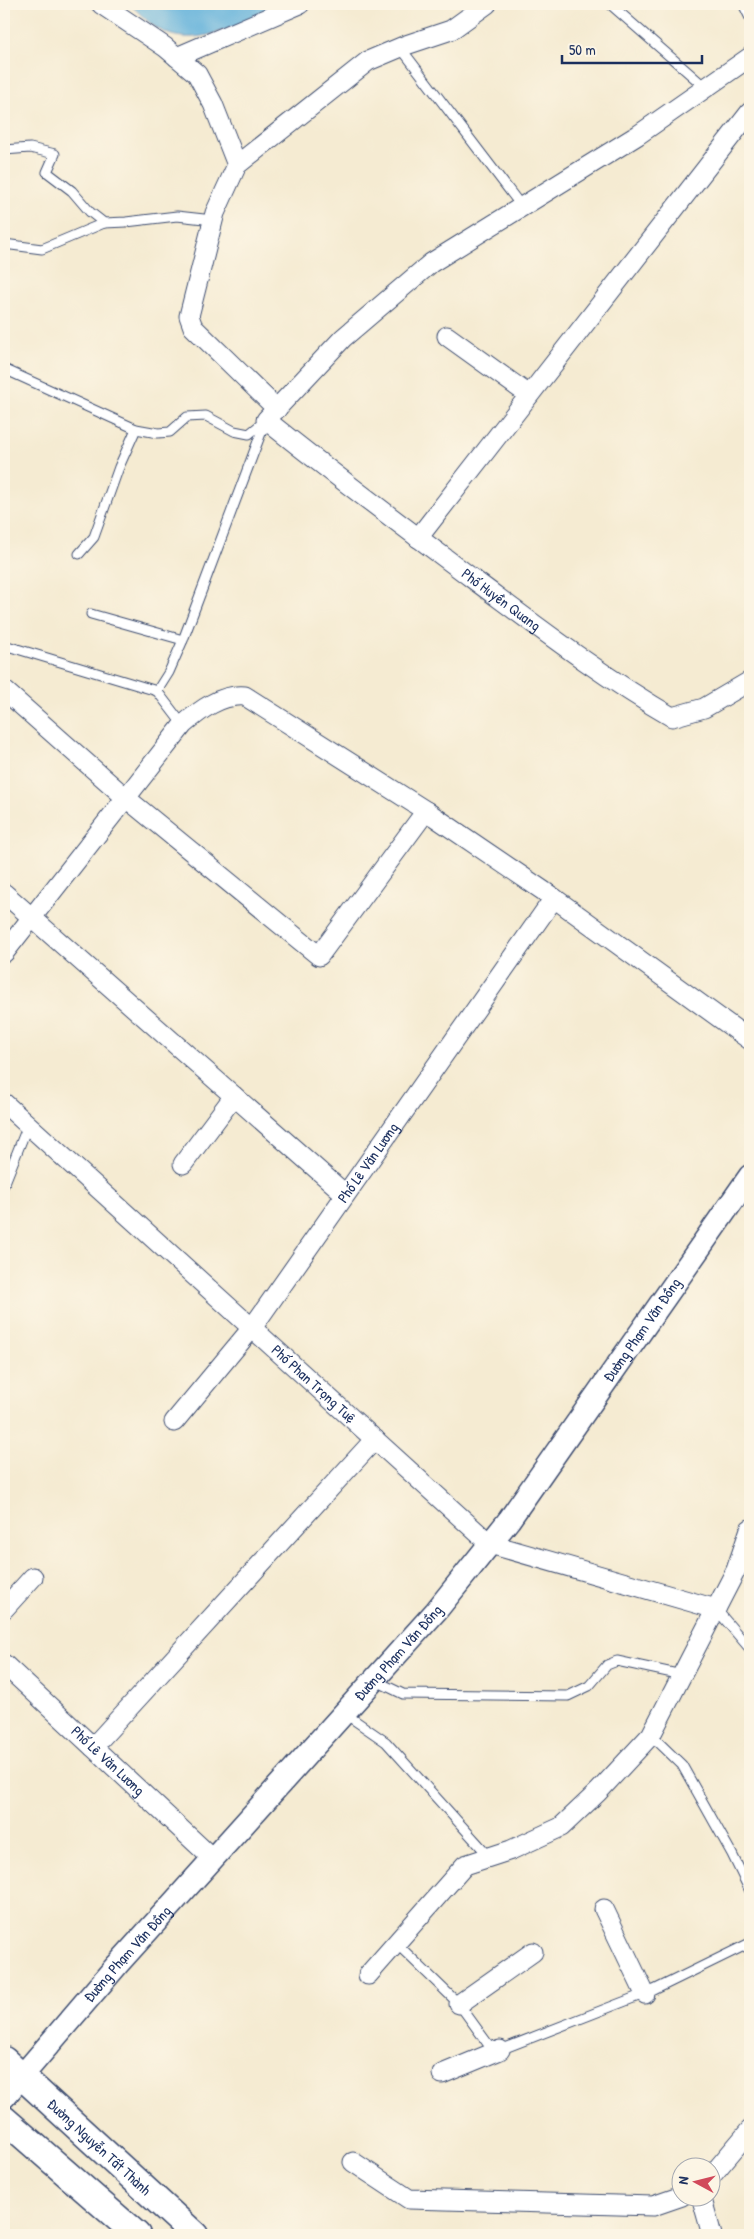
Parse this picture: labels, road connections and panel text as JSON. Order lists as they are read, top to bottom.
{
  "streets": {
    "main road": ["Đường Nguyễn Tất Thành"],
    "street": [
      "Phố Huyền Quang",
      "Phố Lê Văn Lương",
      "Đường Phạm Văn Đồng",
      "Phố Phan Trọng Tuệ"
    ]
  },
  "crossings": [
    ["Phố Lê Văn Lương", "Đường Phạm Văn Đồng"],
    ["Phố Lê Văn Lương", "Phố Phan Trọng Tuệ"],
    ["Đường Phạm Văn Đồng", "Phố Phan Trọng Tuệ"],
    ["Đường Phạm Văn Đồng", "Đường Nguyễn Tất Thành"]
  ],
  "scale_bar": "50 m",
  "north": "left"
}
